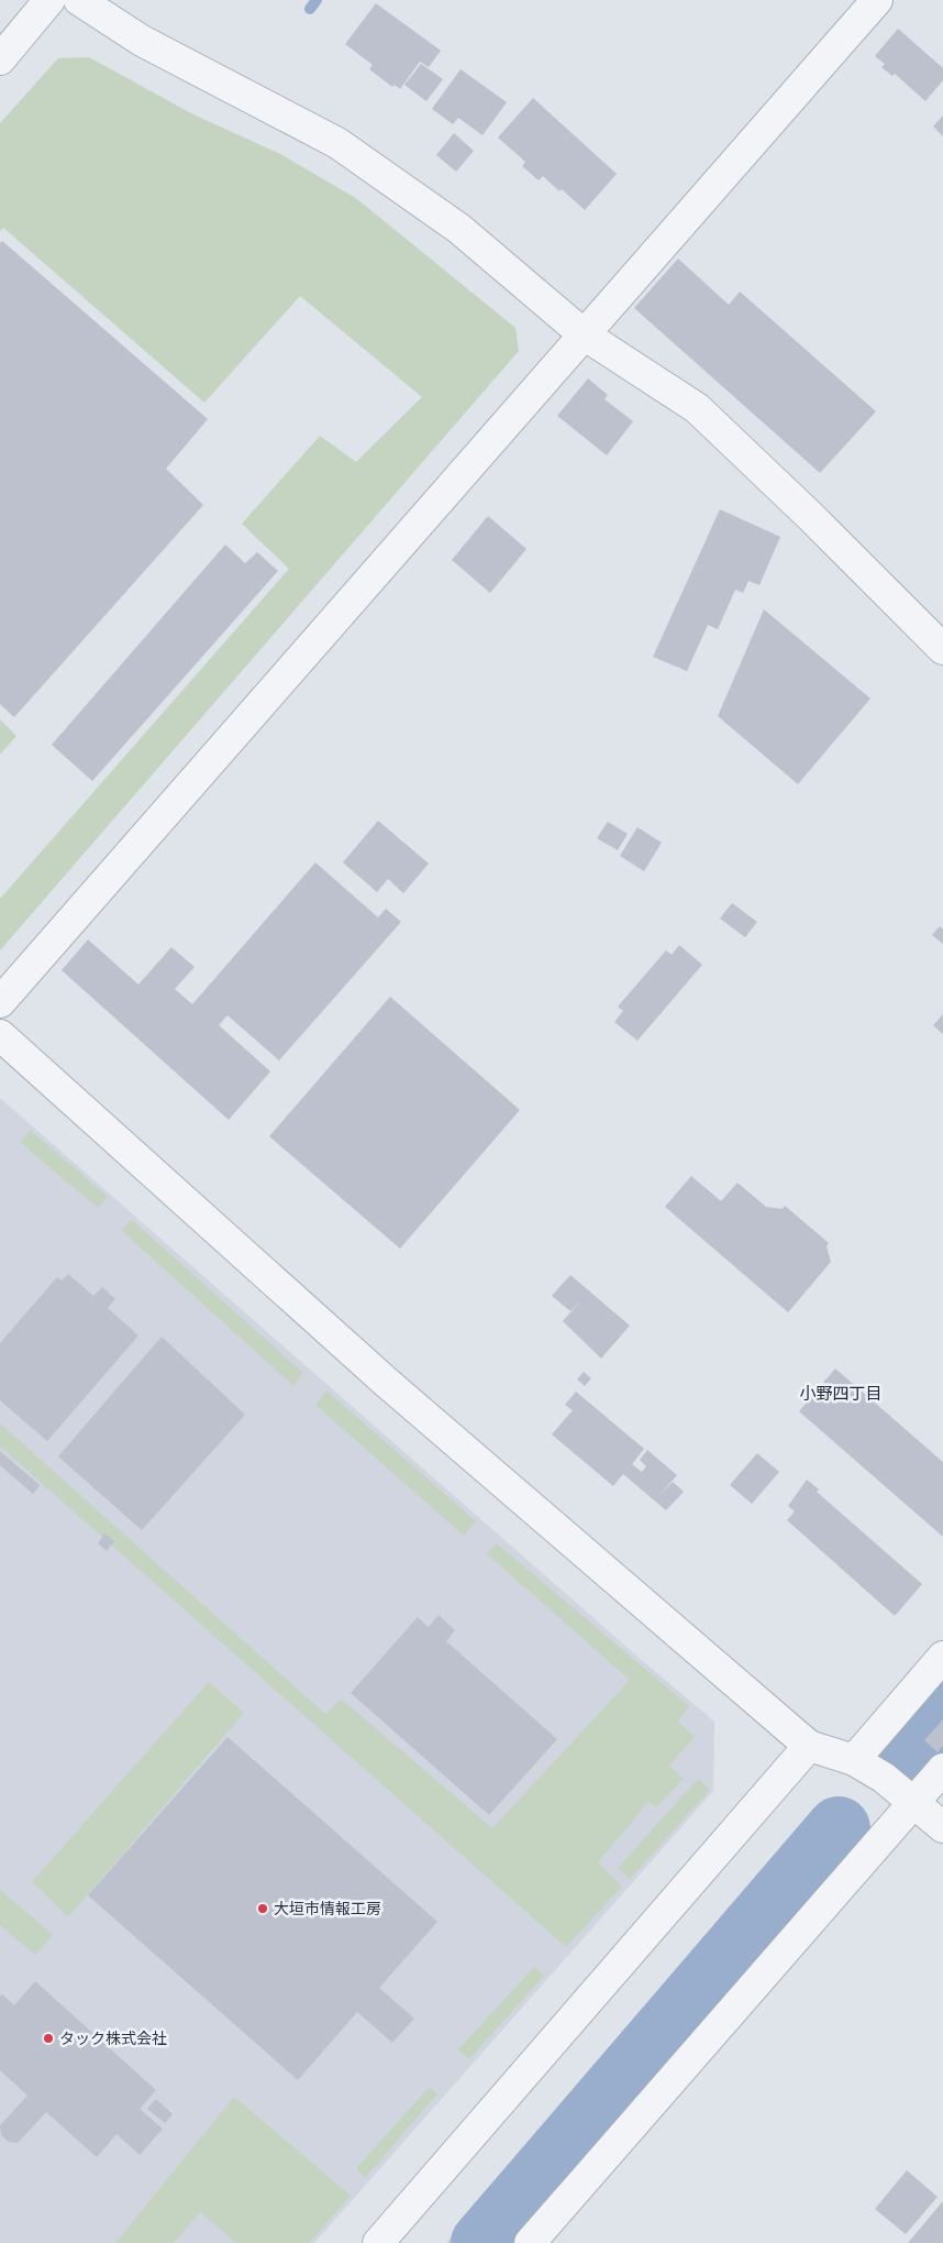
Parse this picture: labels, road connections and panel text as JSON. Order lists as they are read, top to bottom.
{
  "districts": ["小野四丁目"],
  "places": ["大垣市情報工房", "タック株式会社"]
}
